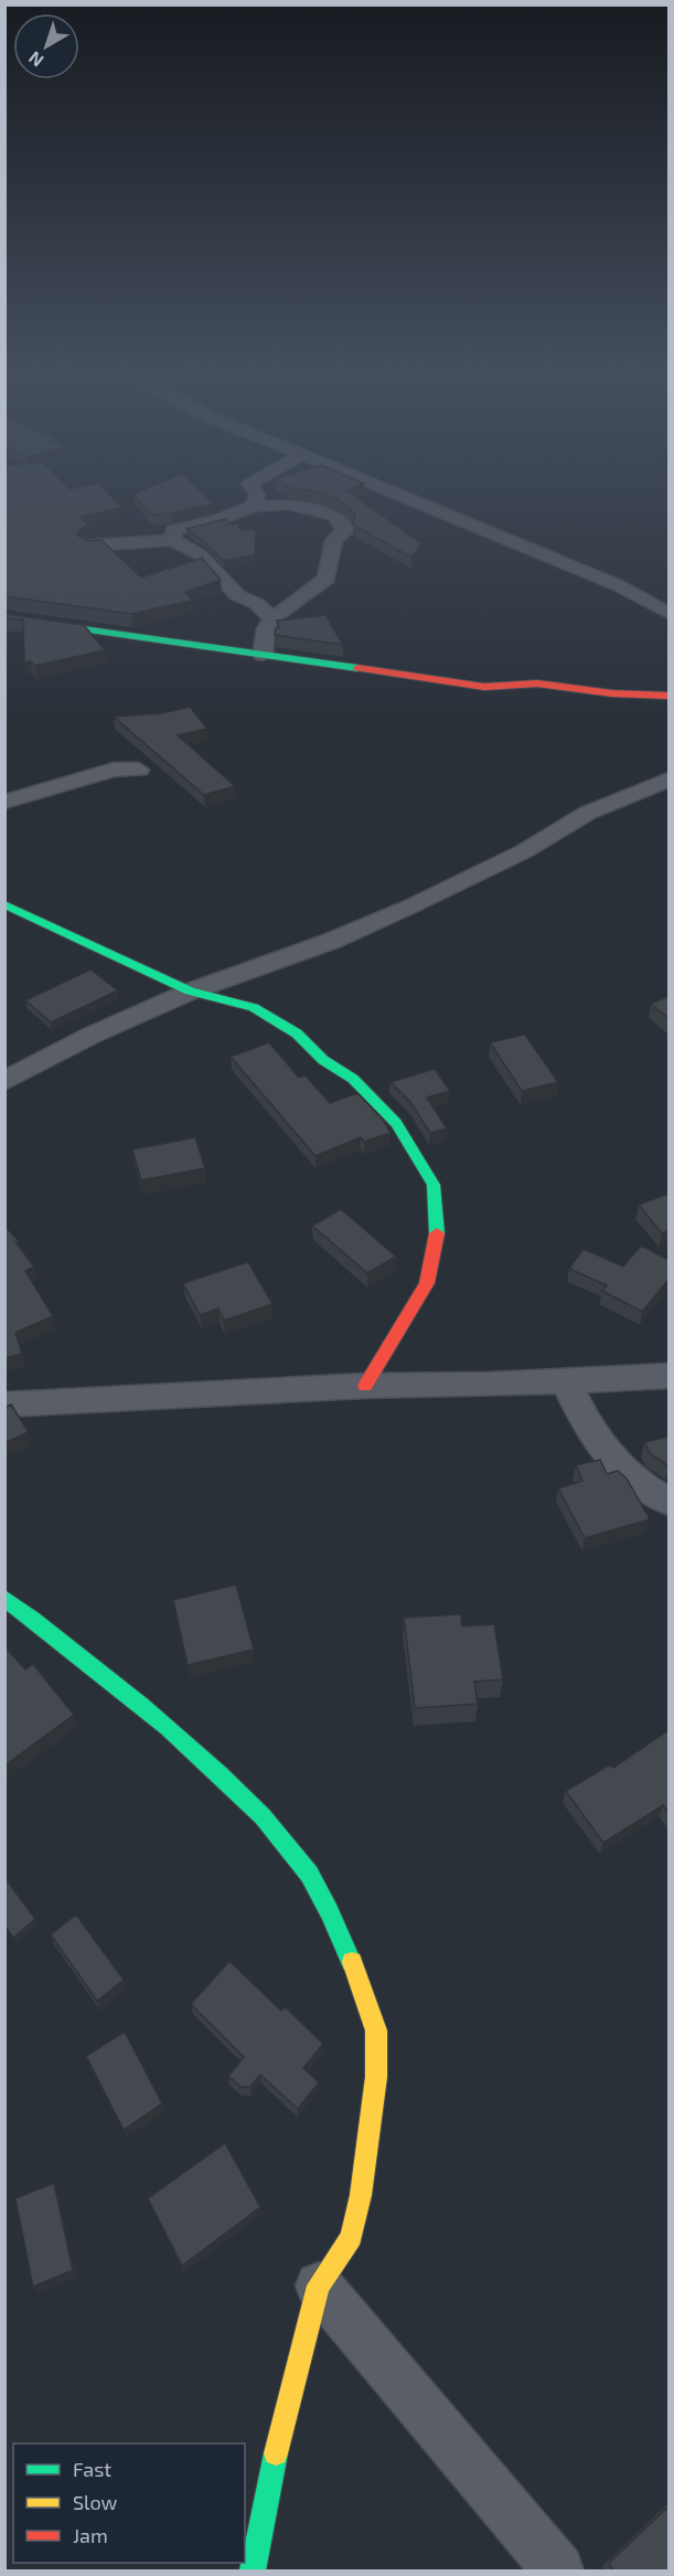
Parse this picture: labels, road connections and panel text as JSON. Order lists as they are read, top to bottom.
{
  "legend": ["Fast", "Slow", "Jam"],
  "north": "bottom left"
}
